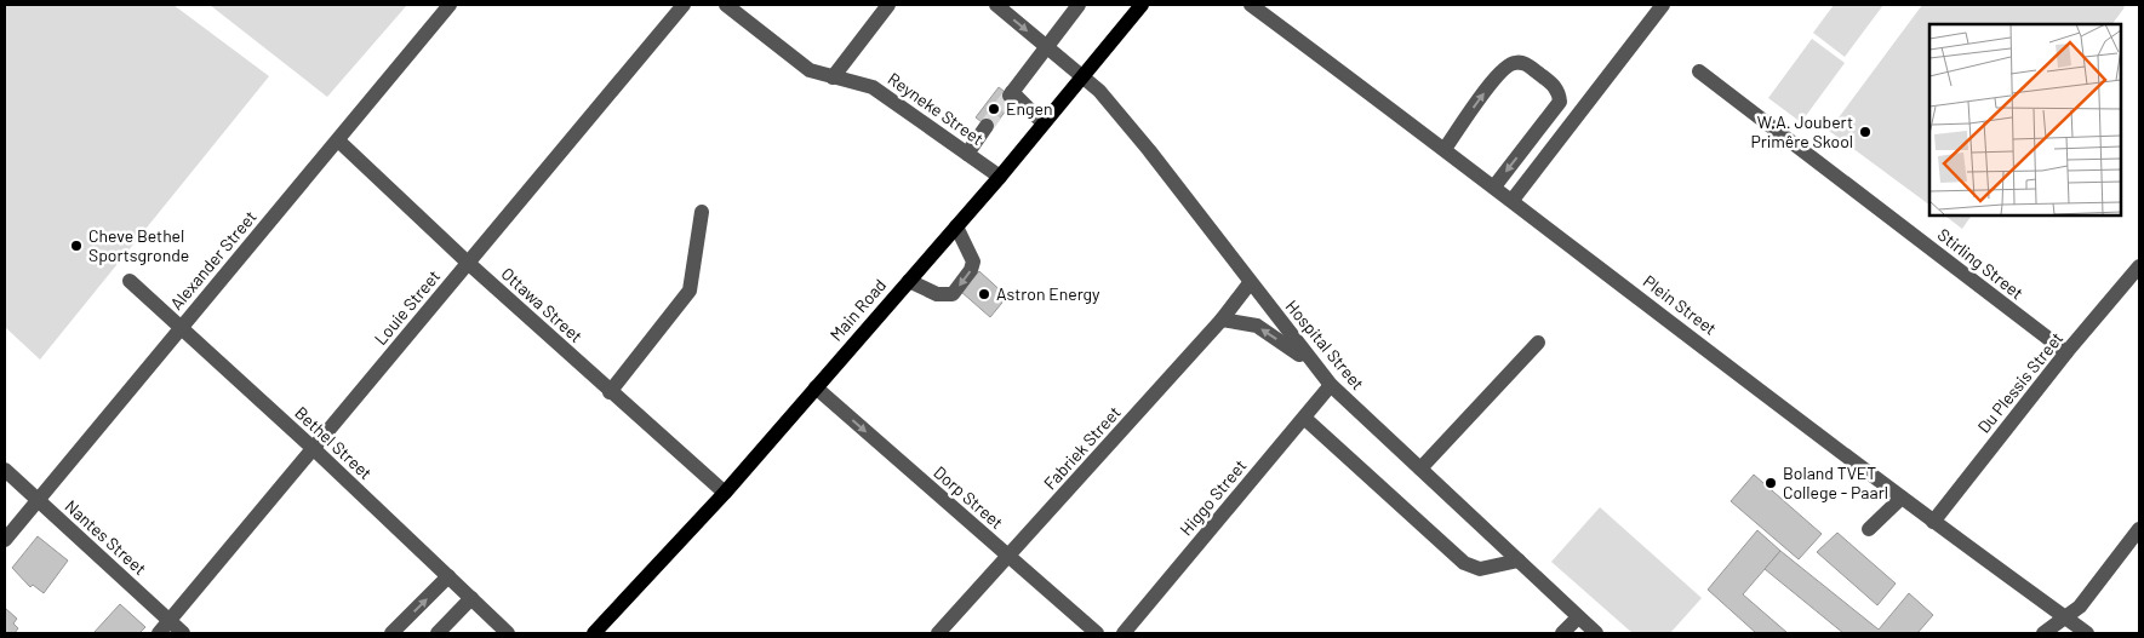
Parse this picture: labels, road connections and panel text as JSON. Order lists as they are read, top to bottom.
{
  "streets": {
    "main road": ["Main Road"],
    "street": [
      "Reyneke Street",
      "Alexander Street",
      "Stirling Street",
      "Ottawa Street",
      "Plein Street",
      "Louie Street",
      "Hospital Street",
      "Du Plessis Street",
      "Bethel Street",
      "Fabriek Street",
      "Dorp Street",
      "Higgo Street",
      "Nantes Street"
    ]
  },
  "crossings": [
    ["Reyneke Street", "Main Road"],
    ["Alexander Street", "Ottawa Street"],
    ["Alexander Street", "Bethel Street"],
    ["Alexander Street", "Nantes Street"],
    ["Stirling Street", "Du Plessis Street"],
    ["Ottawa Street", "Louie Street"],
    ["Ottawa Street", "Main Road"],
    ["Plein Street", "Du Plessis Street"],
    ["Louie Street", "Bethel Street"],
    ["Louie Street", "Nantes Street"],
    ["Main Road", "Hospital Street"],
    ["Main Road", "Dorp Street"],
    ["Hospital Street", "Fabriek Street"],
    ["Hospital Street", "Higgo Street"],
    ["Fabriek Street", "Dorp Street"]
  ],
  "one_way": ["Dorp Street"],
  "places": [
    "Engen",
    "W.A. Joubert Primêre Skool",
    "Cheve Bethel Sportsgronde",
    "Astron Energy",
    "Boland TVET College - Paarl"
  ]
}
